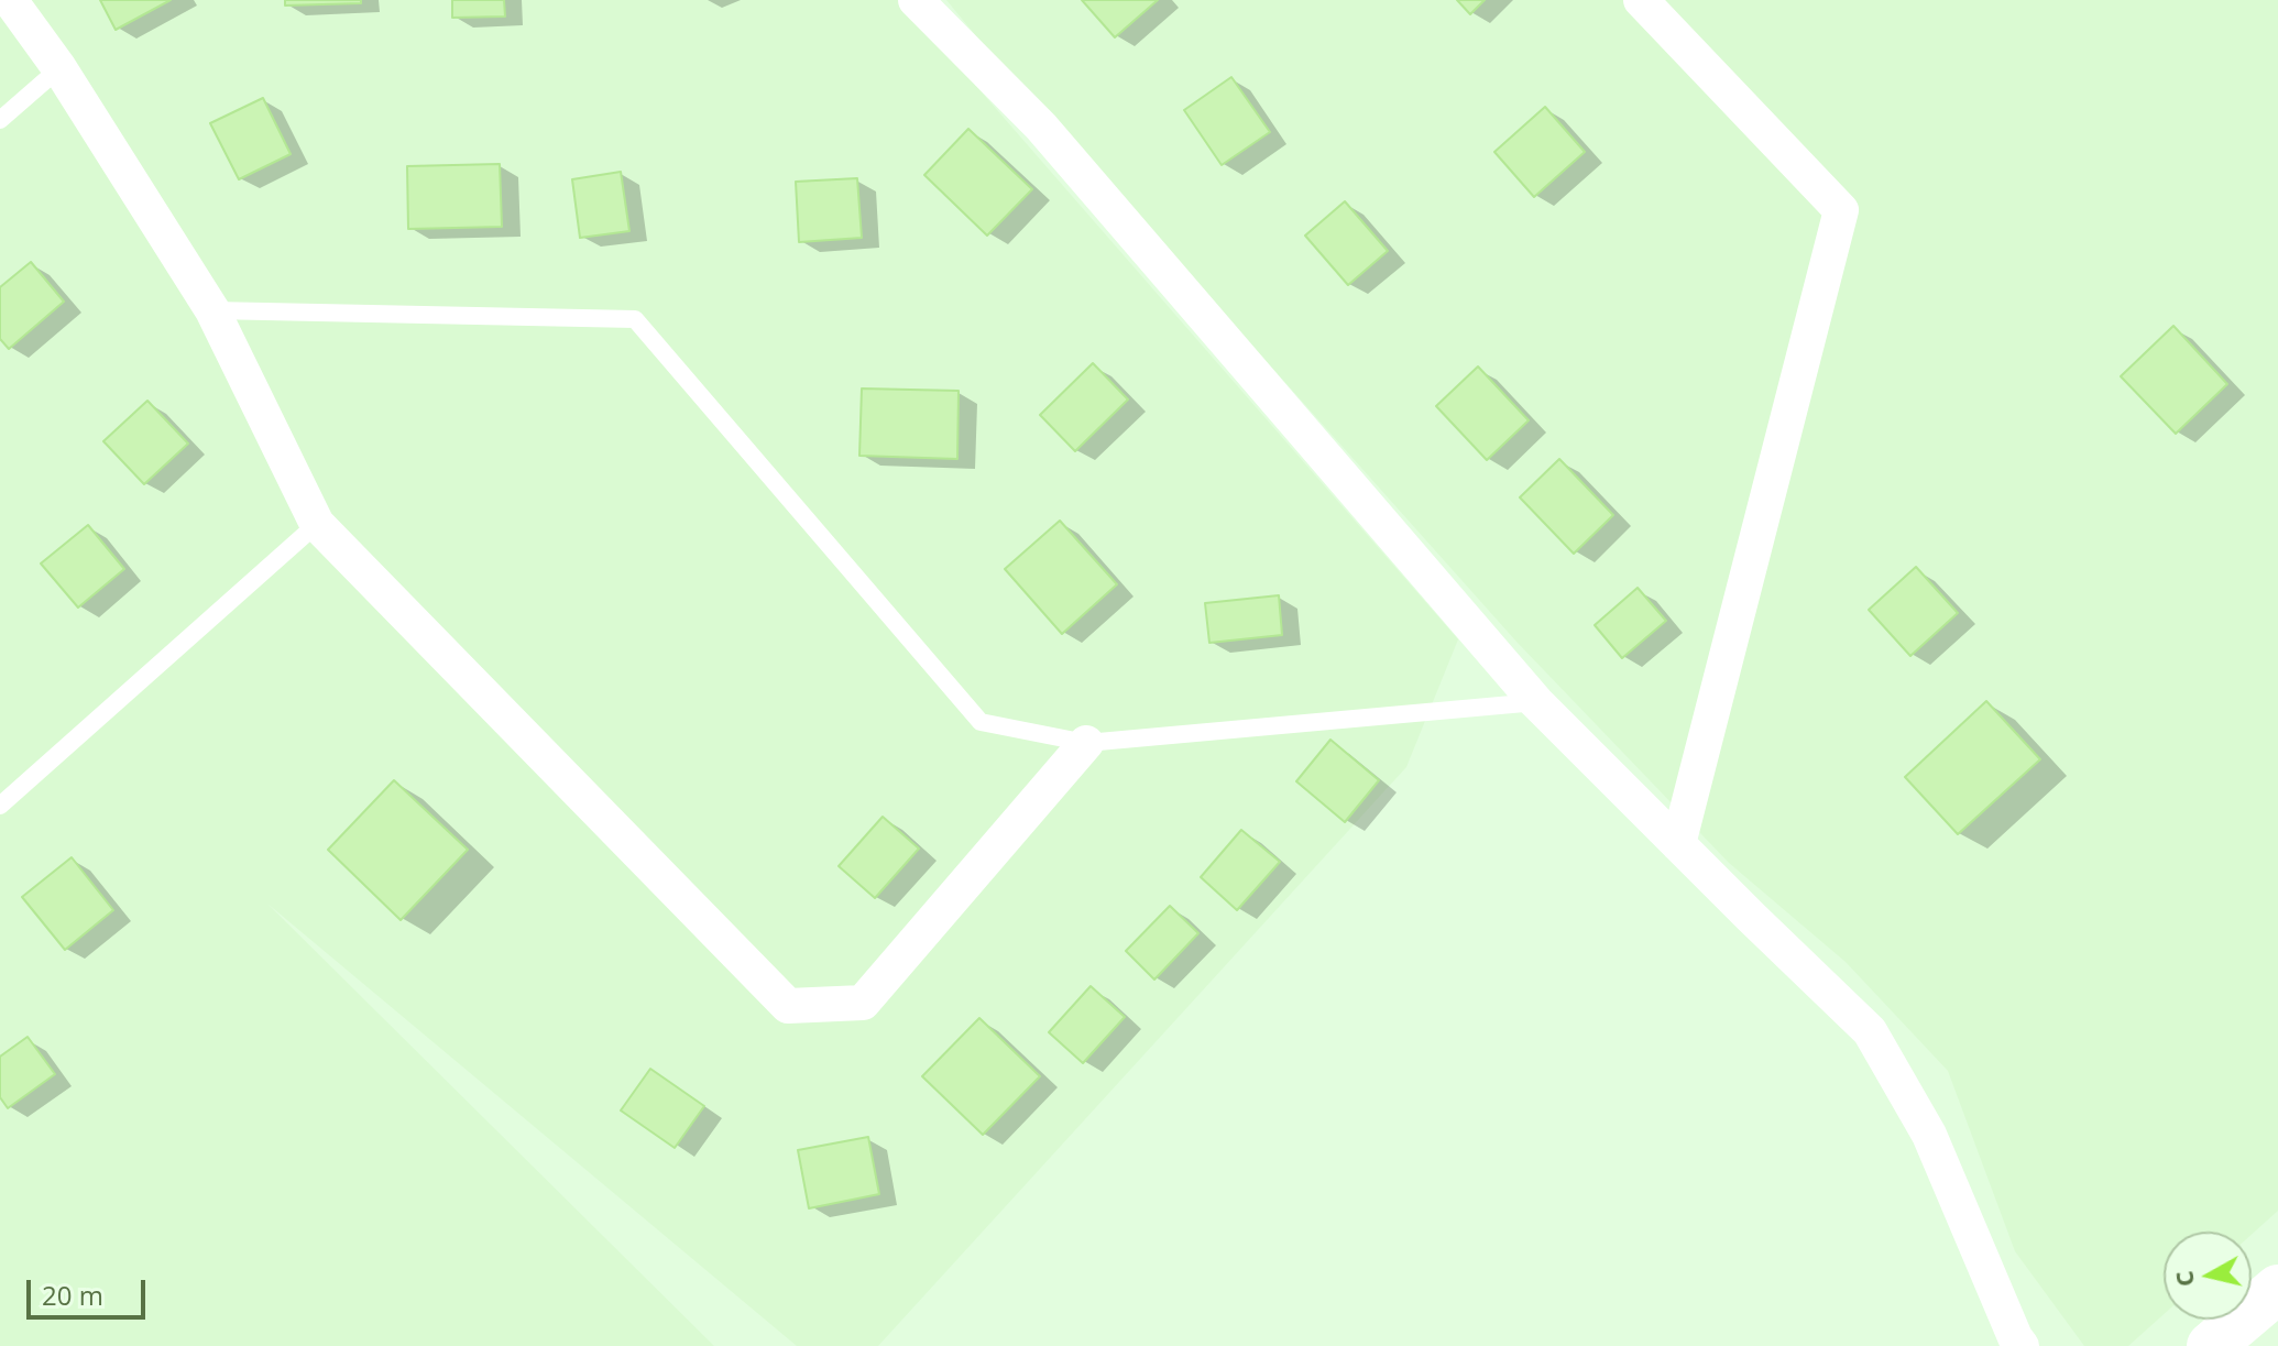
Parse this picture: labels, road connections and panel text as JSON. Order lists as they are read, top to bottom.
{
  "scale_bar": "20 m",
  "north": "left"
}
